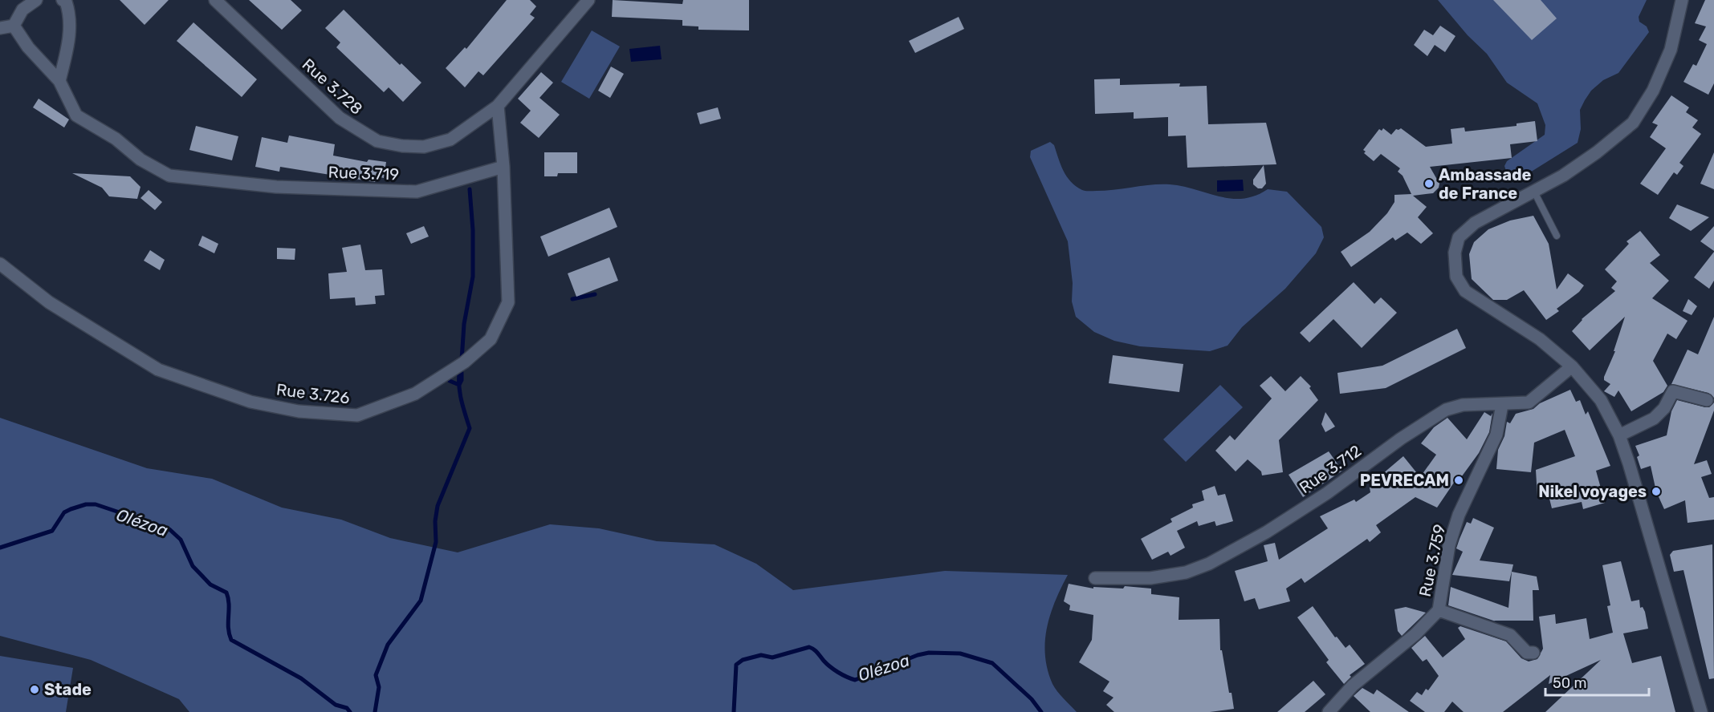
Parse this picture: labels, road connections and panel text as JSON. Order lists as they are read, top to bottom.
{
  "streets": {
    "street": [
      "Rue 3.728",
      "Rue 3.719",
      "Rue 3.726",
      "Rue 3.712",
      "Rue 3.759"
    ]
  },
  "crossings": [
    ["Rue 3.719", "Rue 3.726"],
    ["Rue 3.712", "Rue 3.759"]
  ],
  "water": ["Olézoa"],
  "places": [
    "Ambassade de France",
    "PEVRECAM",
    "Nikel voyages",
    "Stade"
  ],
  "scale_bar": "50 m"
}
